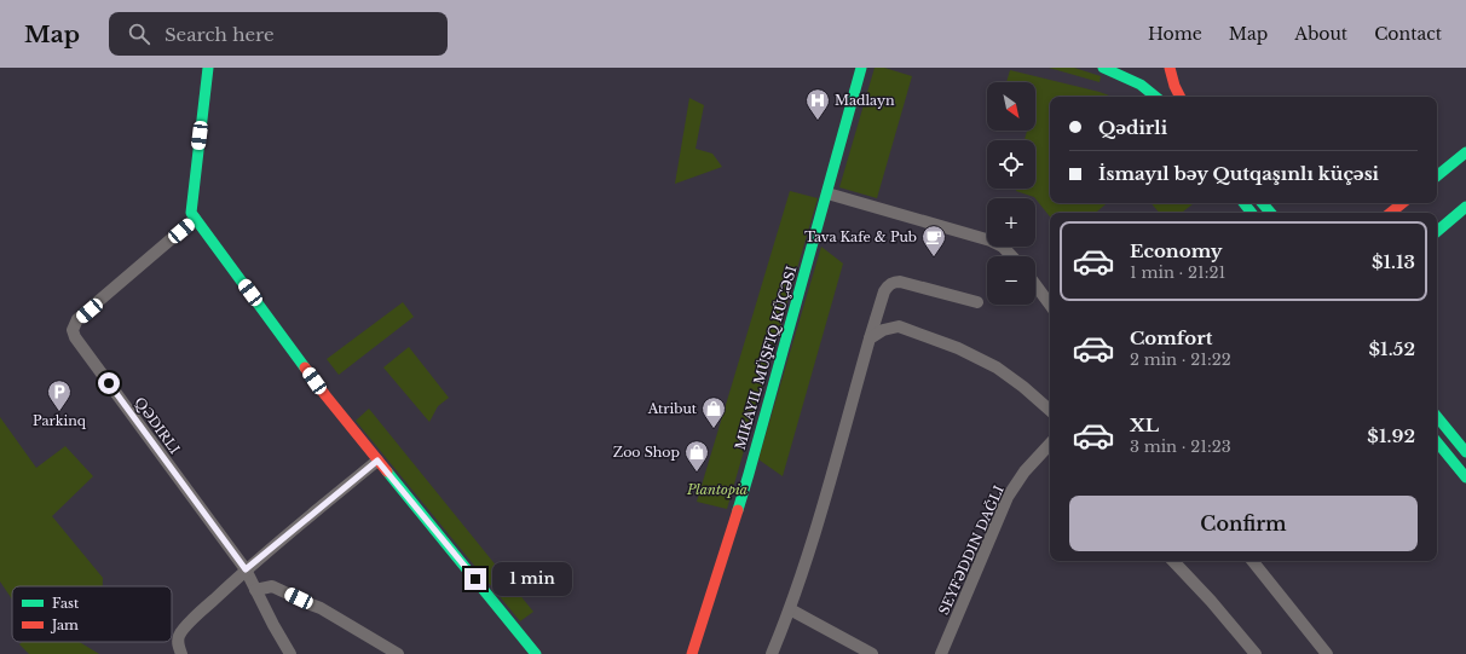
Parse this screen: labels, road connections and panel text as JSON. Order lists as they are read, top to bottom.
{
  "streets": {
    "street": ["QƏDIRLI"]
  },
  "parks": ["Plantopia"],
  "places": {
    "hospital": ["Madlayn"],
    "cafe": ["Tava Kafe & Pub"],
    "parking": ["Parkinq"],
    "shop": ["Atribut", "Zoo Shop"]
  },
  "legend": ["Fast", "Jam"],
  "north": "bottom right",
  "page": {
    "header": "Map",
    "search": "Search here",
    "nav": [
      "Home",
      "Map",
      "About",
      "Contact"
    ],
    "map_buttons": ["+", "−"],
    "banner": ["Qədirli", "İsmayıl bəy Qutqaşınlı küçəsi"],
    "list": [
      {
        "name": "Economy",
        "note": "1 min · 21:21",
        "value": "$1.13"
      },
      {
        "name": "Comfort",
        "note": "2 min · 21:22",
        "value": "$1.52"
      },
      {
        "name": "XL",
        "note": "3 min · 21:23",
        "value": "$1.92"
      }
    ],
    "buttons": "Confirm",
    "bubble": "1 min"
  }
}
